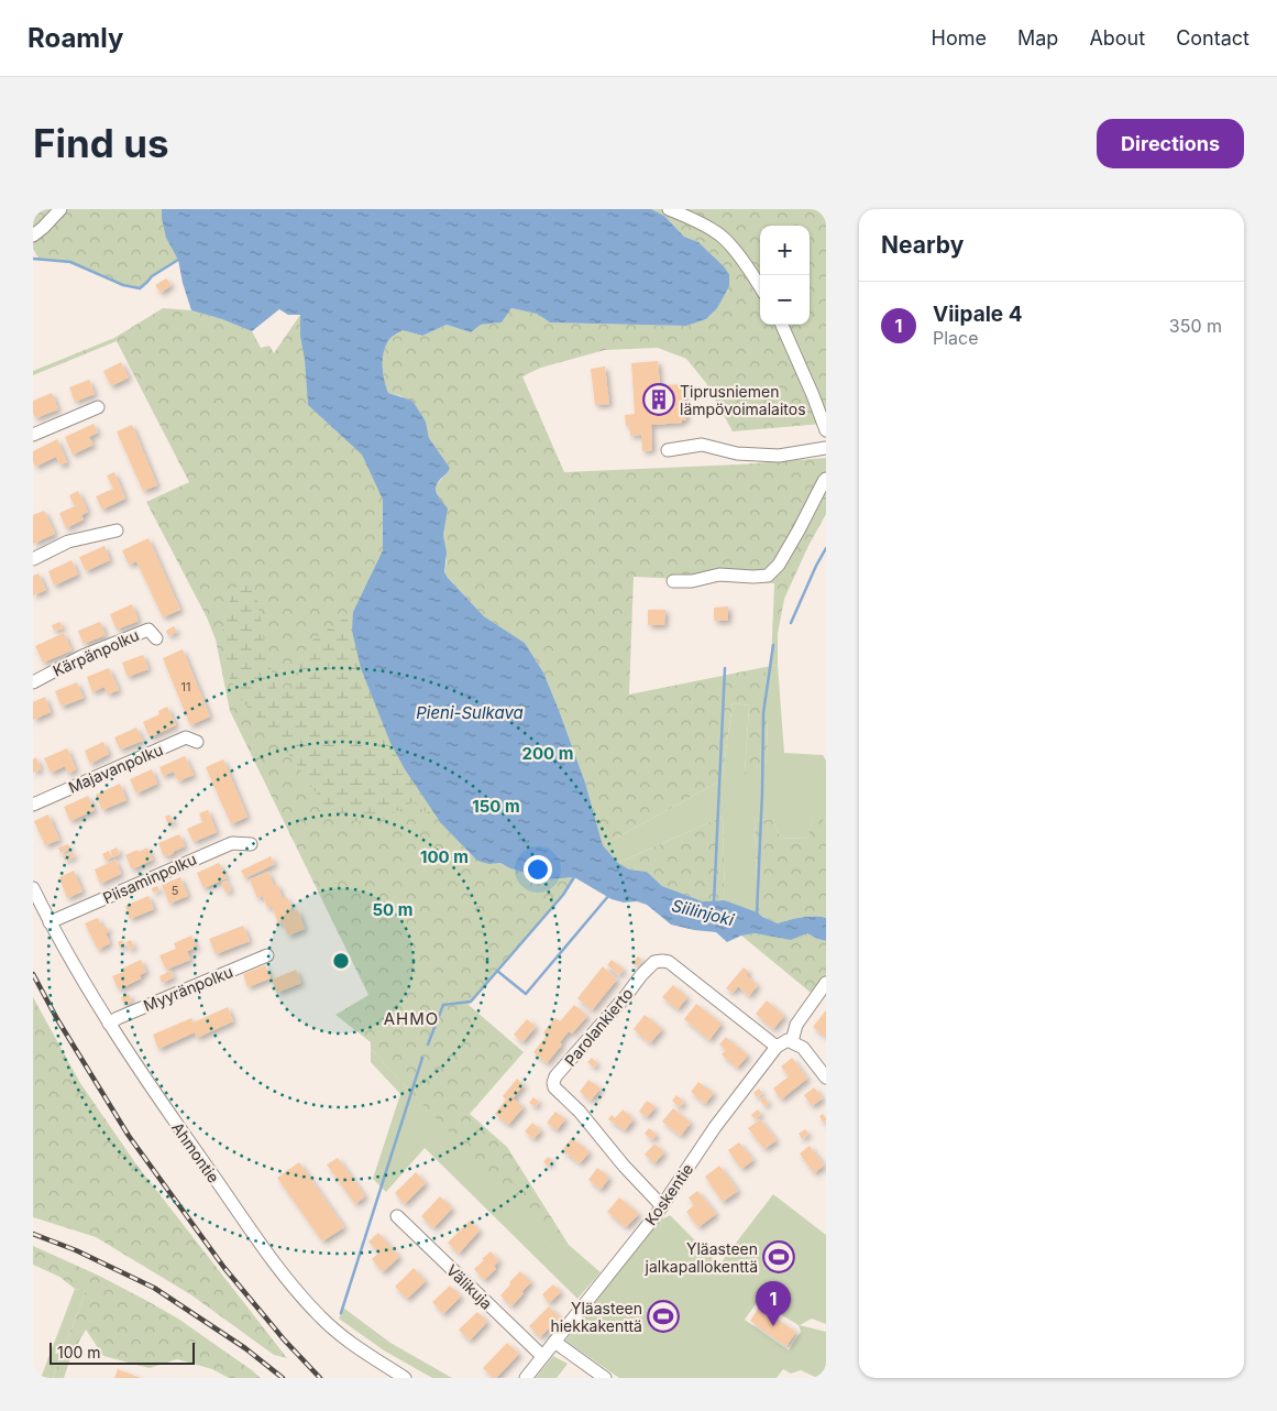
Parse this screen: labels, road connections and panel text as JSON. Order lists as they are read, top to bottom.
{
  "streets": {
    "street": [
      "Kärpänpolku",
      "Majavanpolku",
      "Piisaminpolku",
      "Myyränpolku",
      "Parolankierto",
      "Ahmontie",
      "Koskentie",
      "Välikuja"
    ]
  },
  "crossings": [
    ["Piisaminpolku", "Ahmontie"],
    ["Myyränpolku", "Ahmontie"],
    ["Parolankierto", "Koskentie"],
    ["Koskentie", "Välikuja"]
  ],
  "districts": ["AHMO"],
  "water": ["Pieni-Sulkava", "Siilinjoki"],
  "places": {
    "building": ["Tiprusniemen lämpövoimalaitos"],
    "sports": ["Yläasteen jalkapallokenttä", "Yläasteen hiekkakenttä"]
  },
  "house_numbers": ["11", "5"],
  "scale_bar": "100 m",
  "page": {
    "header": "Roamly",
    "nav": [
      "Home",
      "Map",
      "About",
      "Contact"
    ],
    "buttons": "Directions",
    "title": "Find us",
    "heading": "Nearby",
    "map_buttons": ["+", "−"],
    "list": [
      {
        "mark": "1",
        "name": "Viipale 4",
        "note": "Place",
        "value": "350 m"
      }
    ],
    "pins": "1",
    "scale": "100 m"
  },
  "rings": [
    "200 m",
    "150 m",
    "100 m",
    "50 m"
  ]
}
